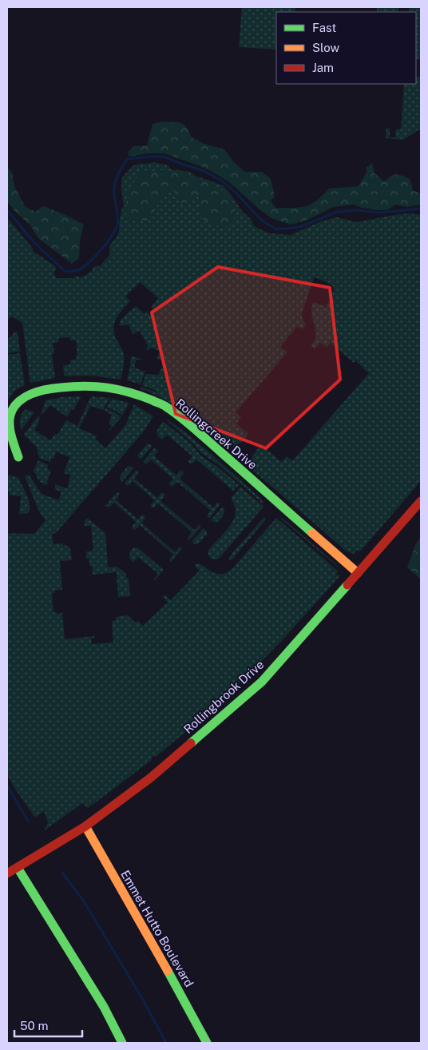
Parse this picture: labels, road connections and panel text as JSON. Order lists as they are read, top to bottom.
{
  "streets": {
    "street": ["Rollingcreek Drive", "Rollingbrook Drive", "Emmet Hutto Boulevard"]
  },
  "crossings": [
    ["Rollingcreek Drive", "Rollingbrook Drive"],
    ["Rollingbrook Drive", "Emmet Hutto Boulevard"]
  ],
  "legend": ["Fast", "Slow", "Jam"],
  "scale_bar": "50 m"
}
